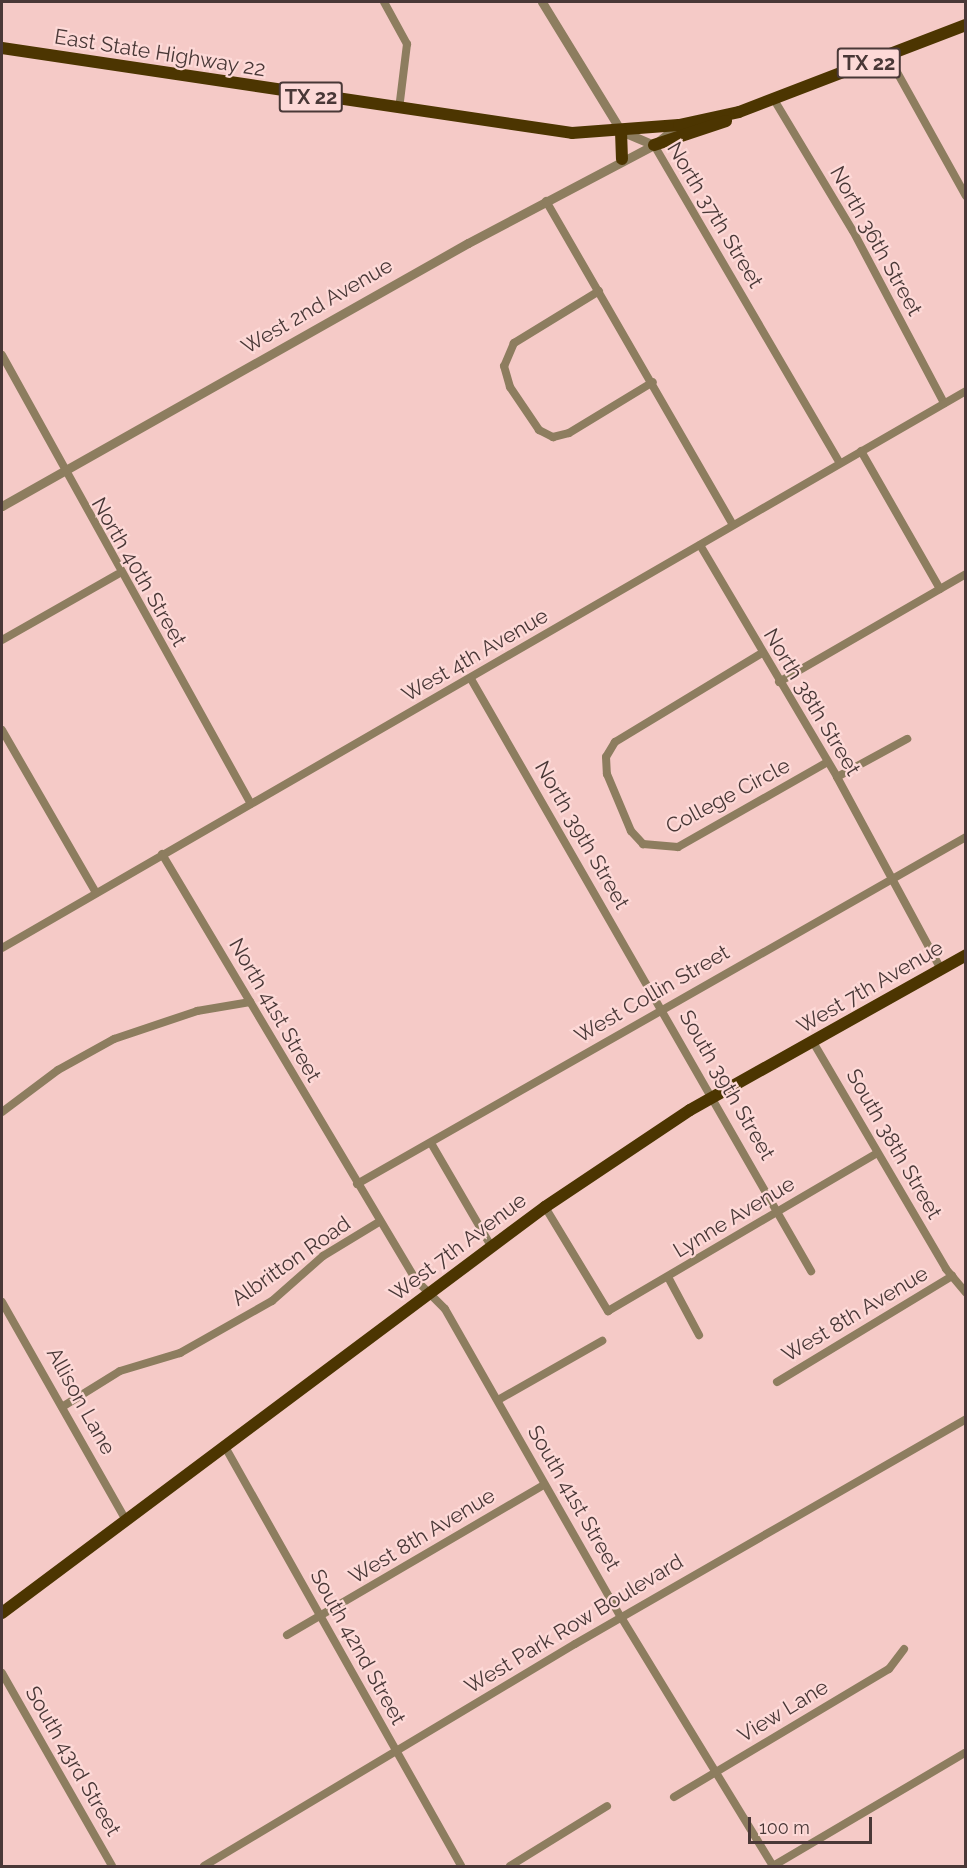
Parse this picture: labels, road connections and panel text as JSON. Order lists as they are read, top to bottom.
{
  "streets": {
    "main road": ["East State Highway 22", "TX 22", "West 7th Avenue"],
    "street": [
      "North 37th Street",
      "North 36th Street",
      "West 2nd Avenue",
      "North 40th Street",
      "West 4th Avenue",
      "North 38th Street",
      "College Circle",
      "North 39th Street",
      "West Collin Street",
      "North 41st Street",
      "South 39th Street",
      "South 38th Street",
      "Lynne Avenue",
      "Albritton Road",
      "West 8th Avenue",
      "Allison Lane",
      "South 41st Street",
      "West Park Row Boulevard",
      "South 42nd Street",
      "View Lane",
      "South 43rd Street"
    ]
  },
  "crossings": [
    ["East State Highway 22", "TX 22"],
    ["East State Highway 22", "North 37th Street"],
    ["East State Highway 22", "North 36th Street"],
    ["East State Highway 22", "West 2nd Avenue"],
    ["TX 22", "North 36th Street"],
    ["North 37th Street", "West 2nd Avenue"],
    ["North 37th Street", "West 4th Avenue"],
    ["North 36th Street", "West 4th Avenue"],
    ["West 2nd Avenue", "North 40th Street"],
    ["North 40th Street", "West 4th Avenue"],
    ["West 4th Avenue", "North 38th Street"],
    ["West 4th Avenue", "North 39th Street"],
    ["West 4th Avenue", "North 41st Street"],
    ["North 38th Street", "College Circle"],
    ["North 38th Street", "West Collin Street"],
    ["North 39th Street", "West Collin Street"],
    ["North 39th Street", "South 39th Street"],
    ["West 7th Avenue", "South 39th Street"],
    ["West 7th Avenue", "South 38th Street"],
    ["West 7th Avenue", "Lynne Avenue"],
    ["West 7th Avenue", "Allison Lane"],
    ["West 7th Avenue", "South 41st Street"],
    ["West 7th Avenue", "South 42nd Street"],
    ["West Collin Street", "North 41st Street"],
    ["West Collin Street", "South 39th Street"],
    ["West Collin Street", "South 41st Street"],
    ["North 41st Street", "South 41st Street"],
    ["South 39th Street", "Lynne Avenue"],
    ["South 38th Street", "Lynne Avenue"],
    ["South 38th Street", "West 8th Avenue"],
    ["Albritton Road", "Allison Lane"],
    ["Albritton Road", "South 41st Street"],
    ["West 8th Avenue", "South 41st Street"],
    ["West 8th Avenue", "South 42nd Street"],
    ["South 41st Street", "West Park Row Boulevard"],
    ["South 41st Street", "View Lane"],
    ["West Park Row Boulevard", "South 42nd Street"]
  ],
  "scale_bar": "100 m"
}
